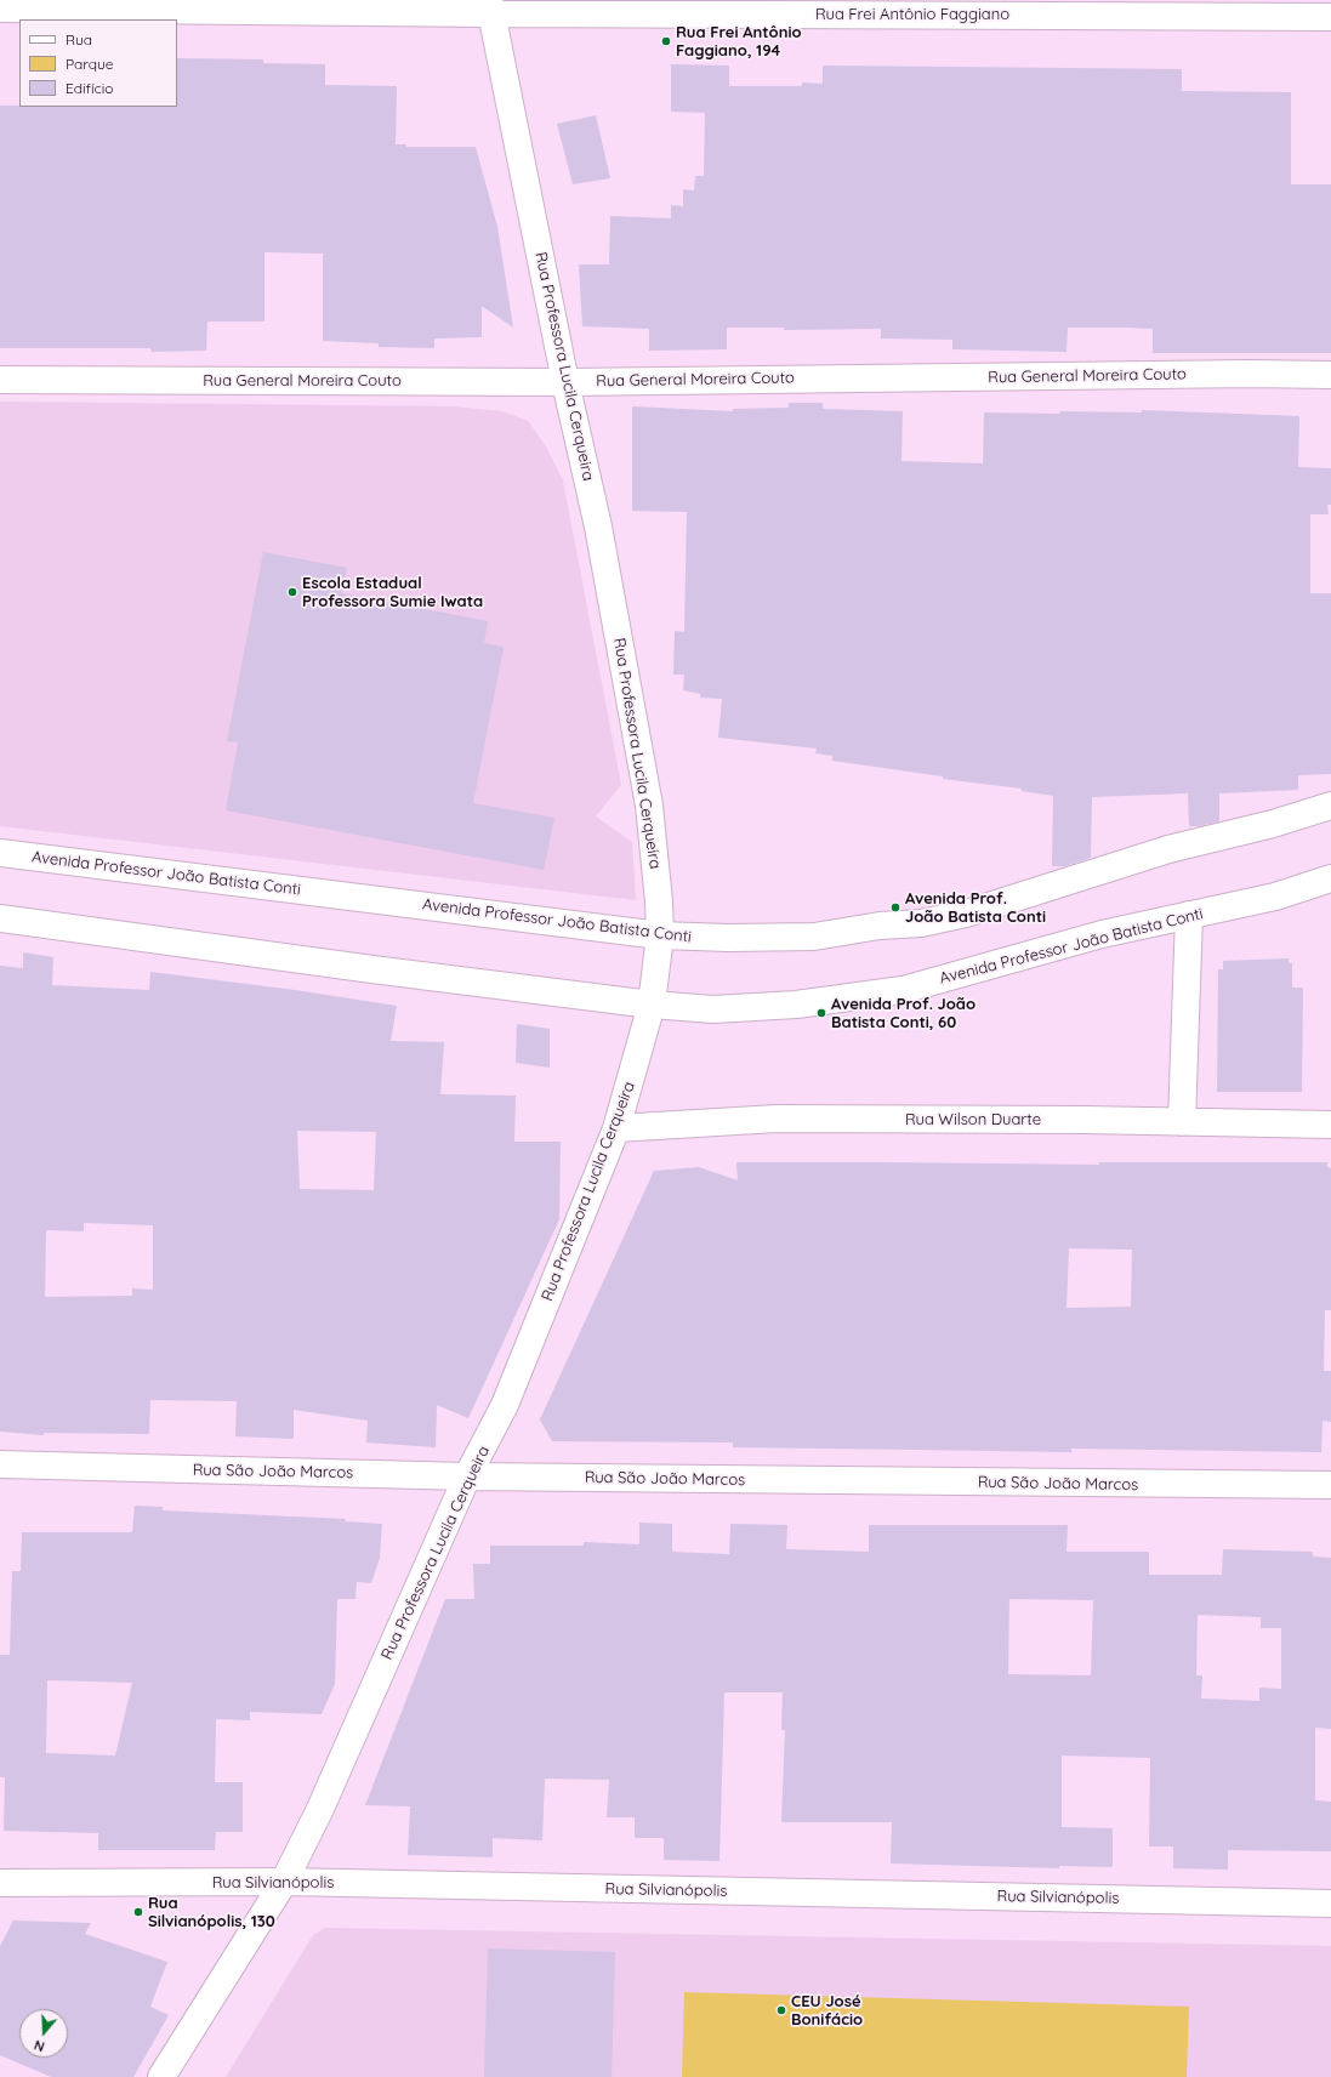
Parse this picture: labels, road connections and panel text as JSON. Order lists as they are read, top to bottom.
{
  "streets": {
    "street": [
      "Rua Frei Antônio Faggiano",
      "Rua Professora Lucila Cerqueira",
      "Rua General Moreira Couto",
      "Avenida Professor João Batista Conti",
      "Rua Wilson Duarte",
      "Rua São João Marcos",
      "Rua Silvianópolis"
    ]
  },
  "crossings": [
    ["Rua Frei Antônio Faggiano", "Rua Professora Lucila Cerqueira"],
    ["Rua Professora Lucila Cerqueira", "Rua General Moreira Couto"],
    ["Rua Professora Lucila Cerqueira", "Avenida Professor João Batista Conti"],
    ["Rua Professora Lucila Cerqueira", "Rua Wilson Duarte"],
    ["Rua Professora Lucila Cerqueira", "Rua São João Marcos"],
    ["Rua Professora Lucila Cerqueira", "Rua Silvianópolis"]
  ],
  "places": [
    "Rua Frei Antônio Faggiano, 194",
    "Escola Estadual Professora Sumie Iwata",
    "Avenida Prof. João Batista Conti",
    "Avenida Prof. João Batista Conti, 60",
    "Rua Silvianópolis, 130",
    "CEU José Bonifácio"
  ],
  "legend": ["Rua", "Parque", "Edifício"],
  "north": "bottom"
}
